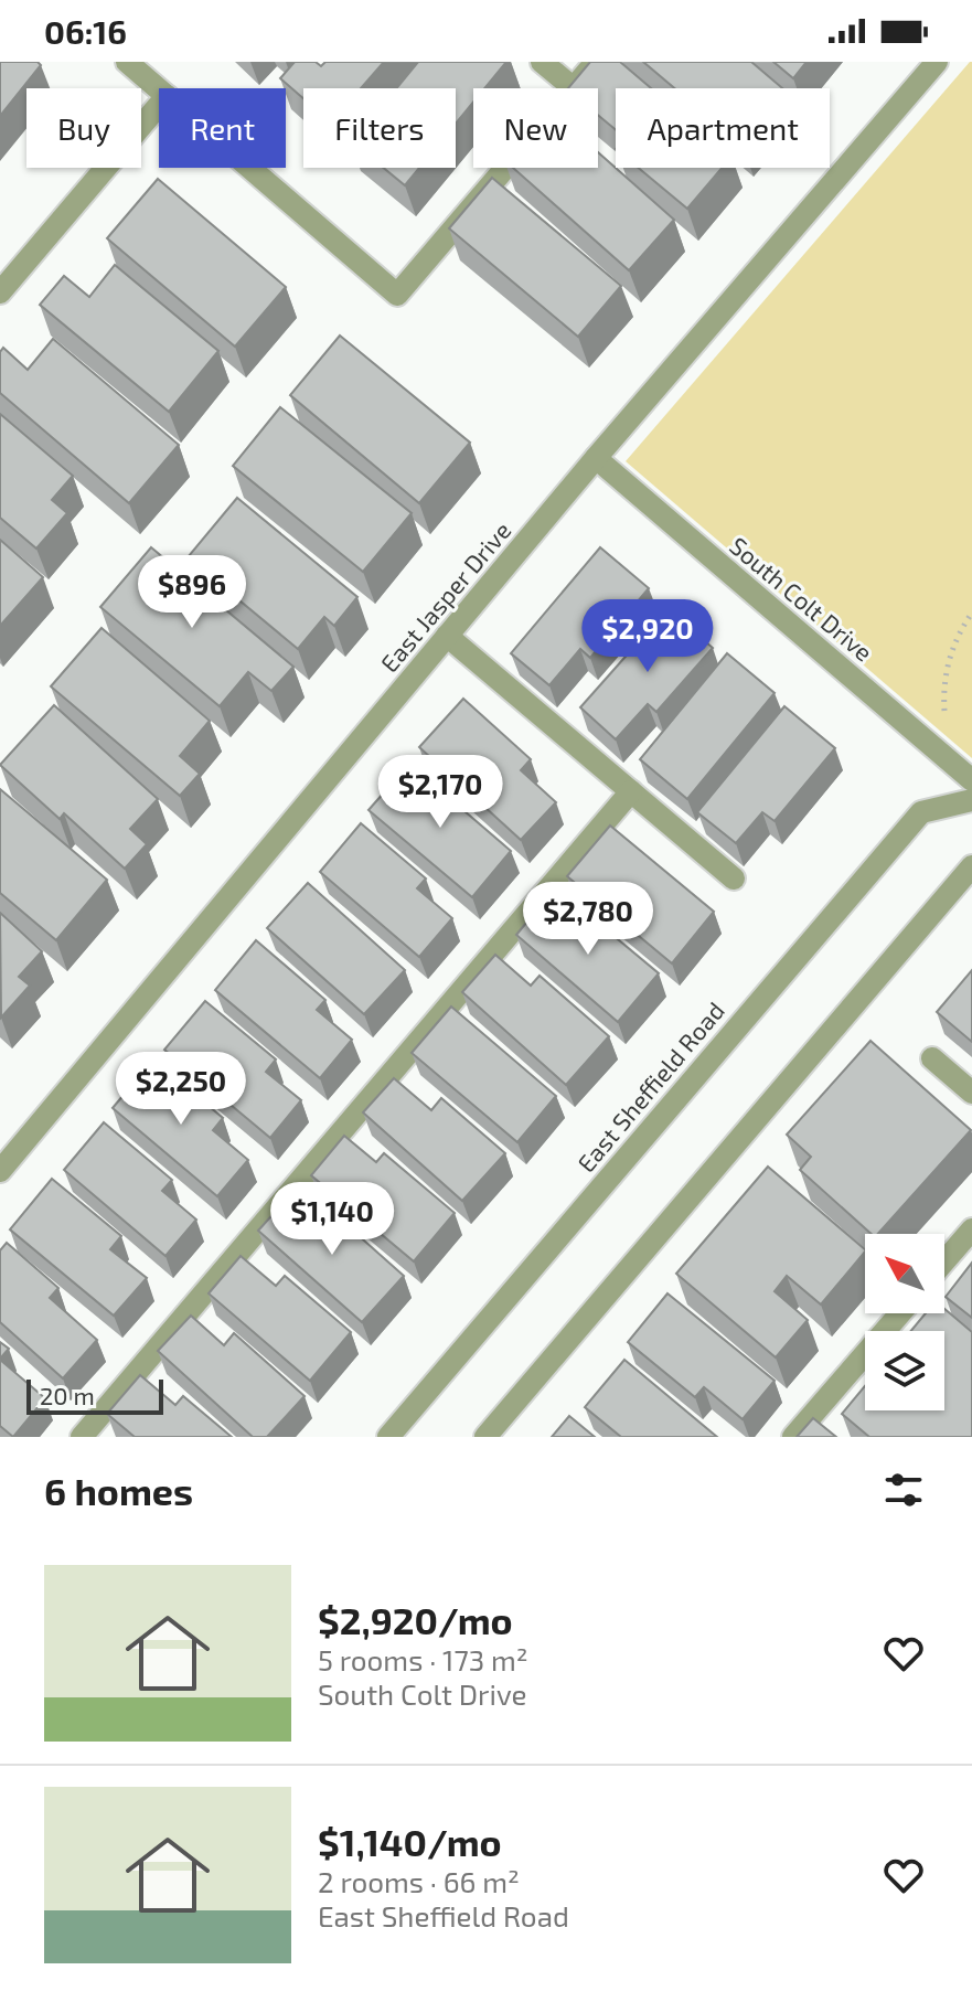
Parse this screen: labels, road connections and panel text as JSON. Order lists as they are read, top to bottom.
{
  "streets": {
    "street": ["East Jasper Drive", "South Colt Drive", "East Sheffield Road"]
  },
  "crossings": [
    ["East Jasper Drive", "South Colt Drive"]
  ],
  "scale_bar": "20 m",
  "north": "top left",
  "page": {
    "status": "06:16",
    "chip": [
      "Buy",
      "Rent",
      "Filters",
      "New",
      "Apartment"
    ],
    "price": [
      "$896",
      "$2,920",
      "$2,170",
      "$2,780",
      "$2,250",
      "$1,140"
    ],
    "scale": "20 m",
    "heading": "6 homes",
    "list": [
      {
        "name": "$2,920/mo",
        "note": "5 rooms · 173 m² · South Colt Drive"
      },
      {
        "name": "$1,140/mo",
        "note": "2 rooms · 66 m² · East Sheffield Road"
      }
    ]
  }
}
